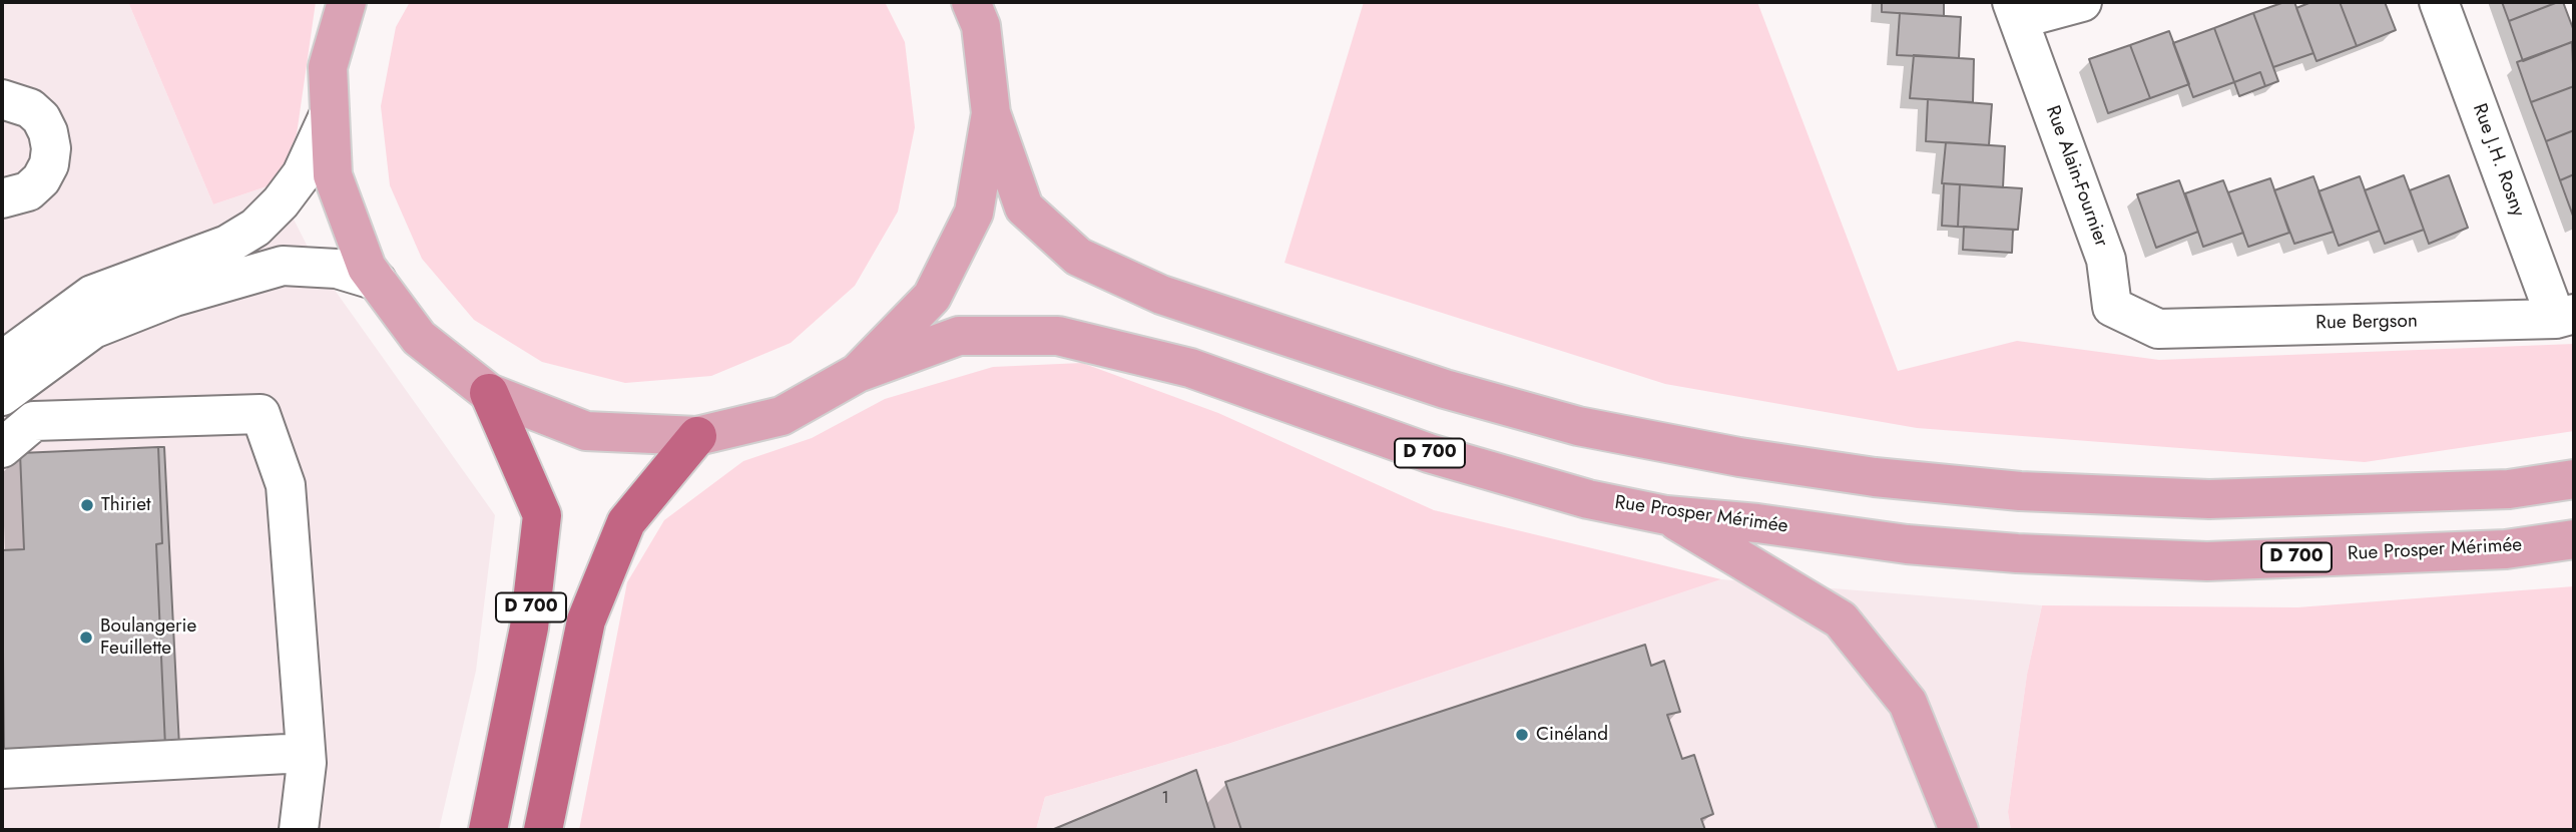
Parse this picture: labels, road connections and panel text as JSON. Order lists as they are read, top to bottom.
{
  "streets": {
    "highway": ["D 700"],
    "main road": ["Rue Prosper Mérimée"],
    "street": ["Rue J.H. Rosny", "Rue Alain-Fournier", "Rue Bergson"]
  },
  "crossings": [
    ["Rue J.H. Rosny", "Rue Bergson"],
    ["Rue Alain-Fournier", "Rue Bergson"]
  ],
  "places": ["Thiriet", "Boulangerie Feuillette", "Cinéland"],
  "house_numbers": ["1"]
}
